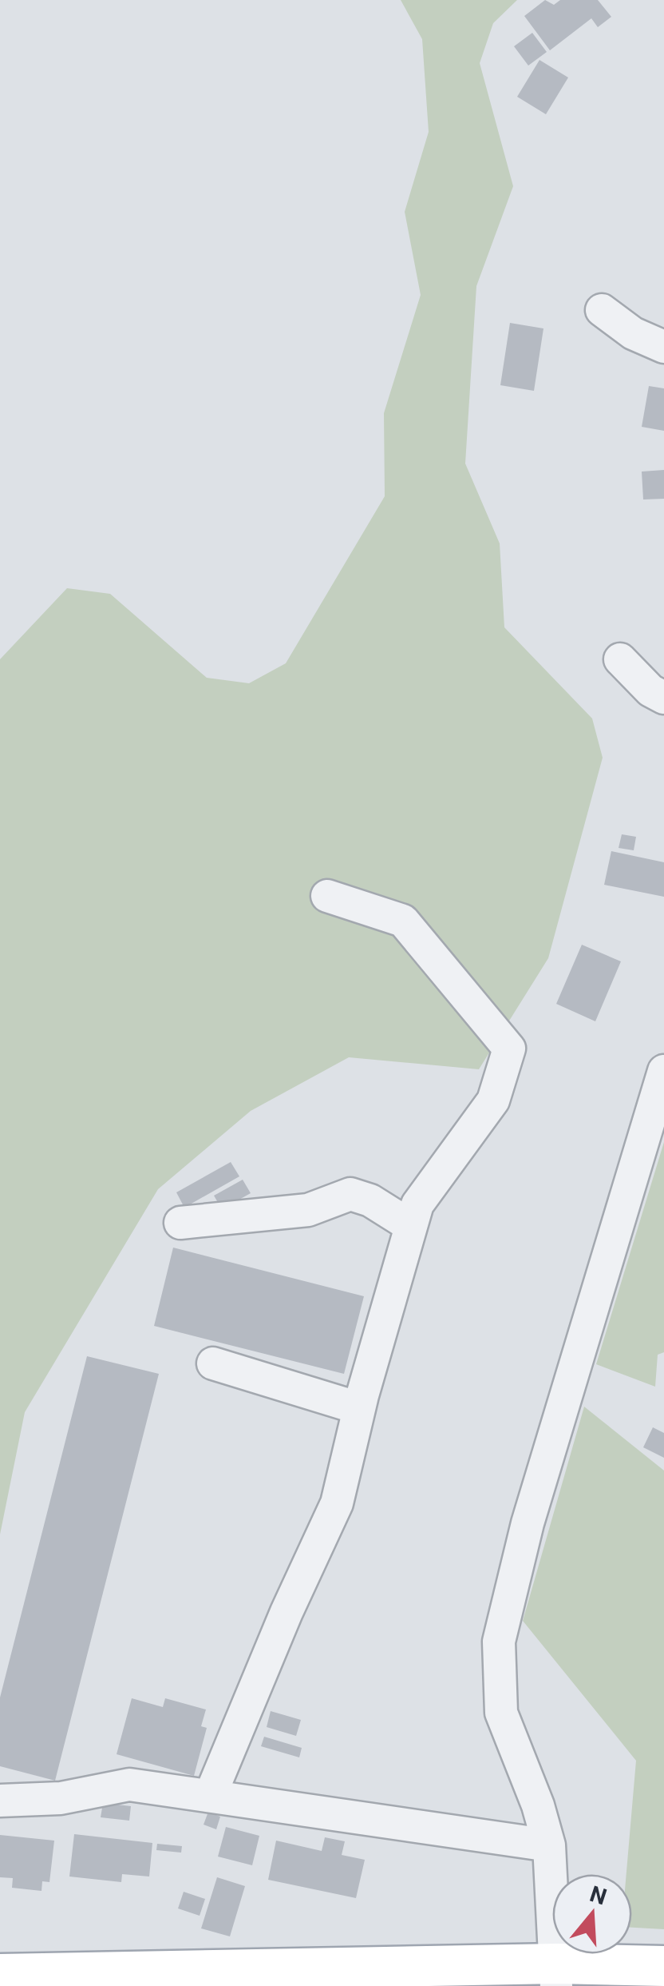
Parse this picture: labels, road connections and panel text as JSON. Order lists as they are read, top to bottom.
{
  "north": "top"
}
